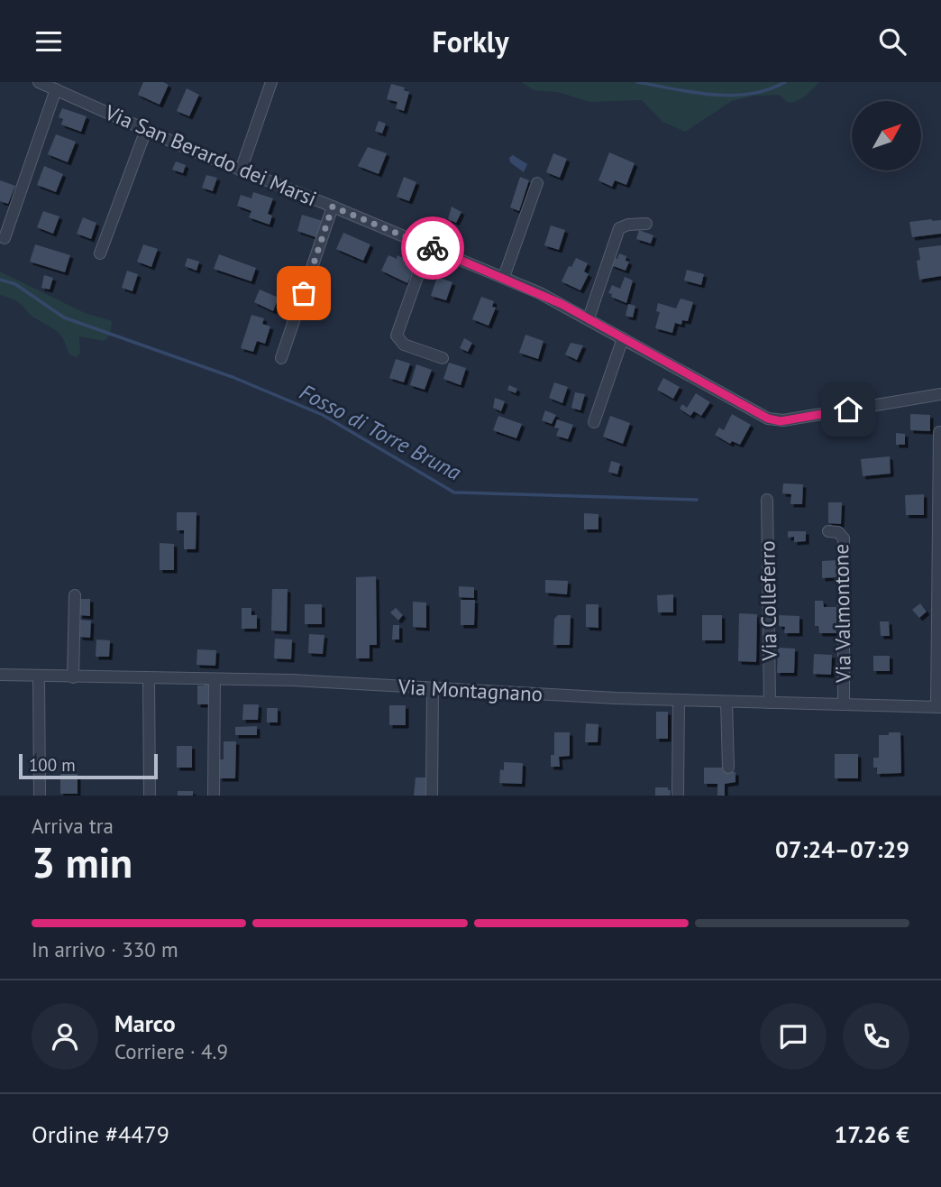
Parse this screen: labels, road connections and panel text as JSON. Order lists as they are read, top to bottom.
{
  "streets": {
    "street": [
      "Via San Berardo dei Marsi",
      "Via Colleferro",
      "Via Valmontone",
      "Via Montagnano"
    ]
  },
  "crossings": [
    ["Via Colleferro", "Via Montagnano"],
    ["Via Valmontone", "Via Montagnano"]
  ],
  "water": ["Fosso di Torre Bruna"],
  "scale_bar": "100 m",
  "north": "top right",
  "page": {
    "header": "Forkly",
    "scale": "100 m",
    "heading": ["3 min", "Arriva tra", "07:24–07:29"],
    "panel": [
      "Marco",
      "Corriere · 4.9",
      "Ordine #4479",
      "17.26 €"
    ],
    "bar": "In arrivo · 330 m"
  }
}
